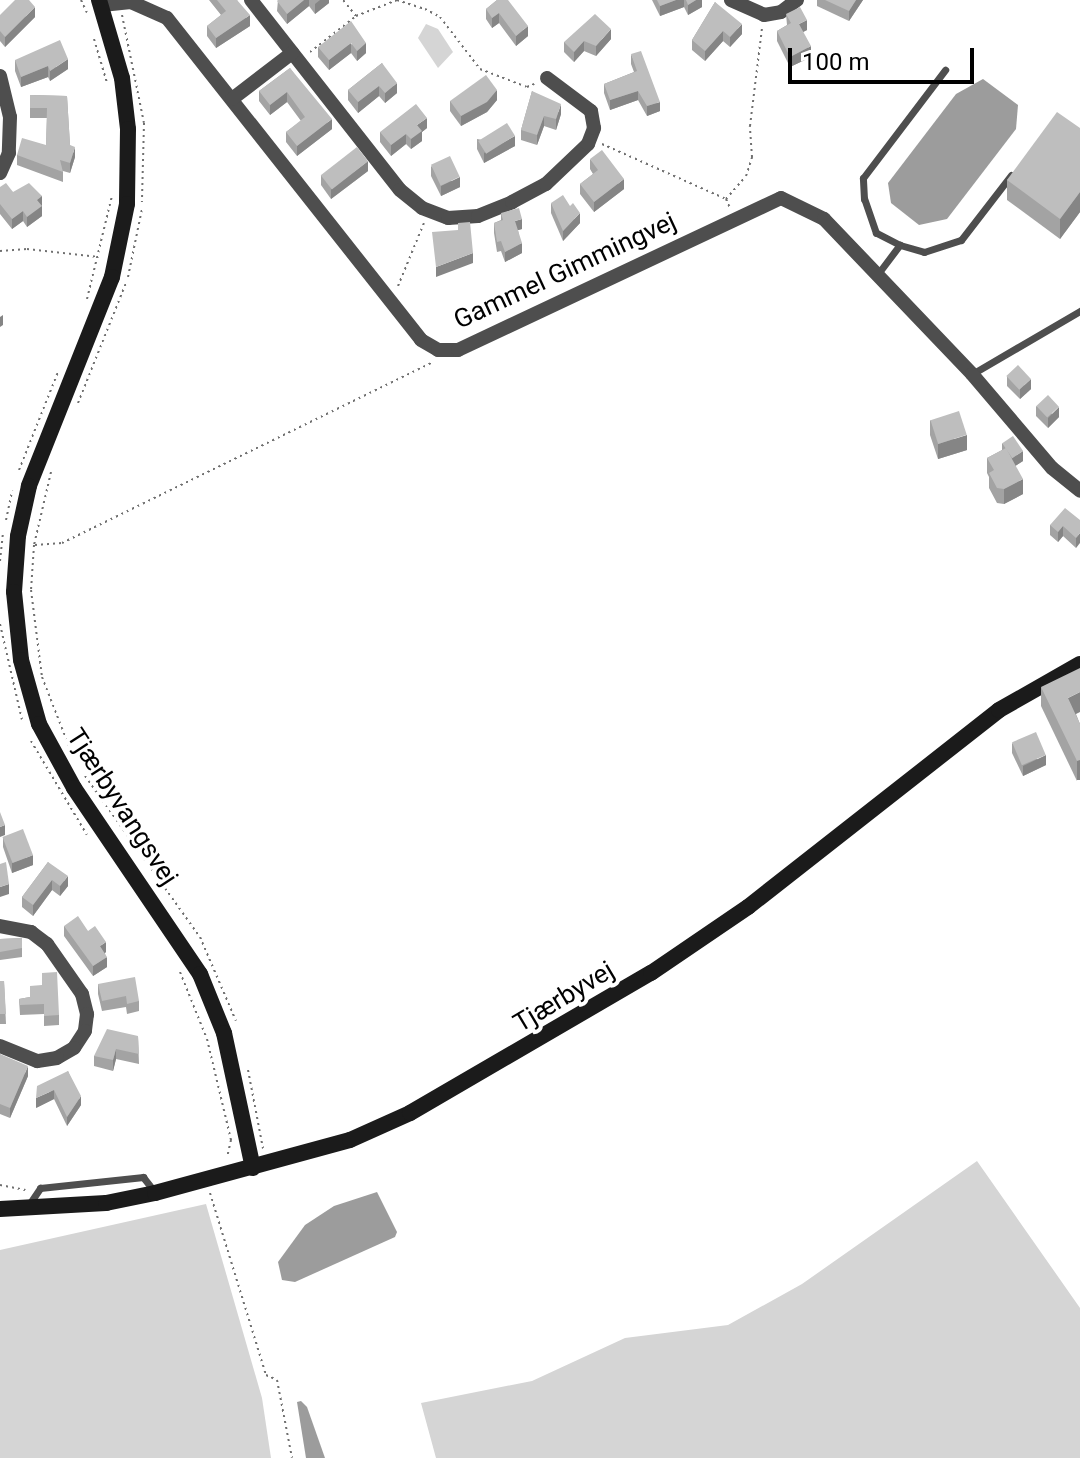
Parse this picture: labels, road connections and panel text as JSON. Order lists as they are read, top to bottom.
{
  "streets": {
    "street": ["Gammel Gimmingvej", "Tjærbyvangsvej", "Tjærbyvej"]
  },
  "crossings": [
    ["Gammel Gimmingvej", "Tjærbyvangsvej"],
    ["Tjærbyvangsvej", "Tjærbyvej"]
  ],
  "scale_bar": "100 m"
}
